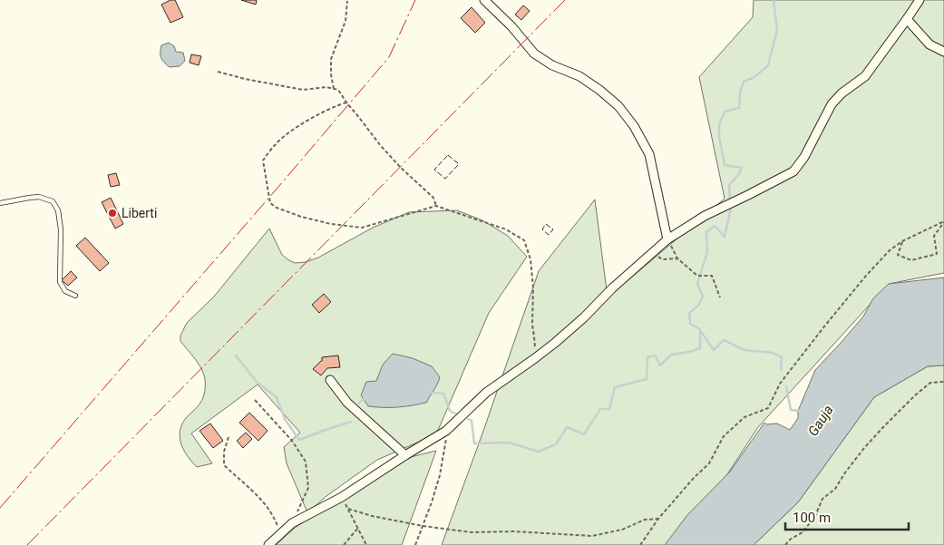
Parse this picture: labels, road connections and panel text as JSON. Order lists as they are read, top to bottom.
{
  "water": ["Gauja"],
  "places": ["Liberti"],
  "scale_bar": "100 m"
}
